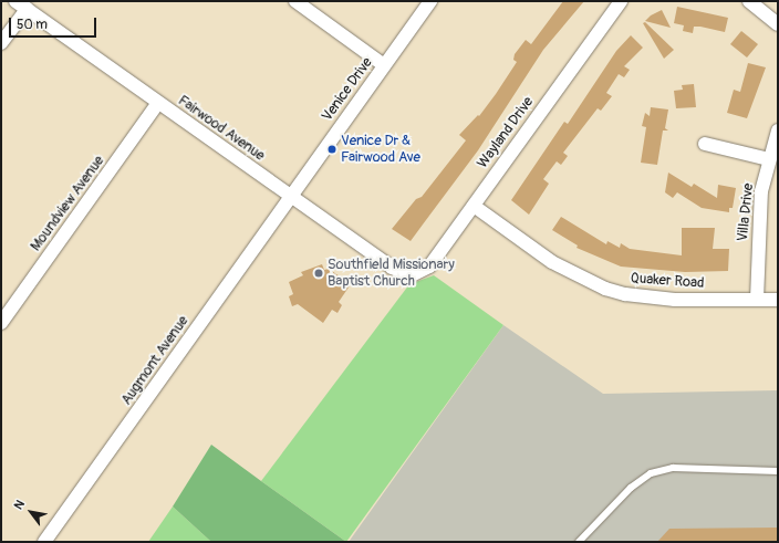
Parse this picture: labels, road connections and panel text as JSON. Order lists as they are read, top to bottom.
{
  "streets": {
    "street": [
      "Venice Drive",
      "Fairwood Avenue",
      "Wayland Drive",
      "Moundview Avenue",
      "Villa Drive",
      "Quaker Road",
      "Augmont Avenue"
    ]
  },
  "crossings": [
    ["Venice Drive", "Fairwood Avenue"],
    ["Venice Drive", "Augmont Avenue"],
    ["Fairwood Avenue", "Wayland Drive"],
    ["Fairwood Avenue", "Moundview Avenue"],
    ["Fairwood Avenue", "Augmont Avenue"],
    ["Wayland Drive", "Quaker Road"],
    ["Villa Drive", "Quaker Road"]
  ],
  "places": ["Venice Dr & Fairwood Ave", "Southfield Missionary Baptist Church"],
  "scale_bar": "50 m",
  "north": "top left"
}
